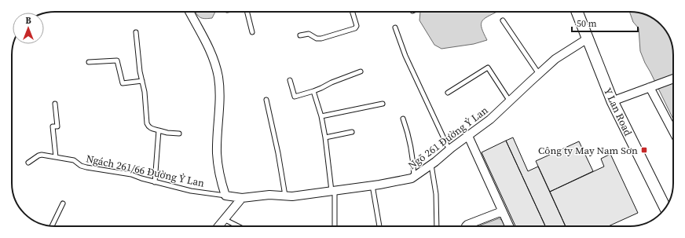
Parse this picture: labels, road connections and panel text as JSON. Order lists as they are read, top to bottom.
{
  "streets": {
    "main road": ["Y Lan Road"],
    "street": ["Ngõ 261 Đường Ỷ Lan"],
    "lane": ["Ngách 261/66 Đường Ỷ Lan"]
  },
  "crossings": [
    ["Y Lan Road", "Ngõ 261 Đường Ỷ Lan"],
    ["Ngõ 261 Đường Ỷ Lan", "Ngách 261/66 Đường Ỷ Lan"]
  ],
  "places": {
    "transit": ["Công ty May Nam Sơn"]
  },
  "scale_bar": "50 m",
  "north": "top"
}
